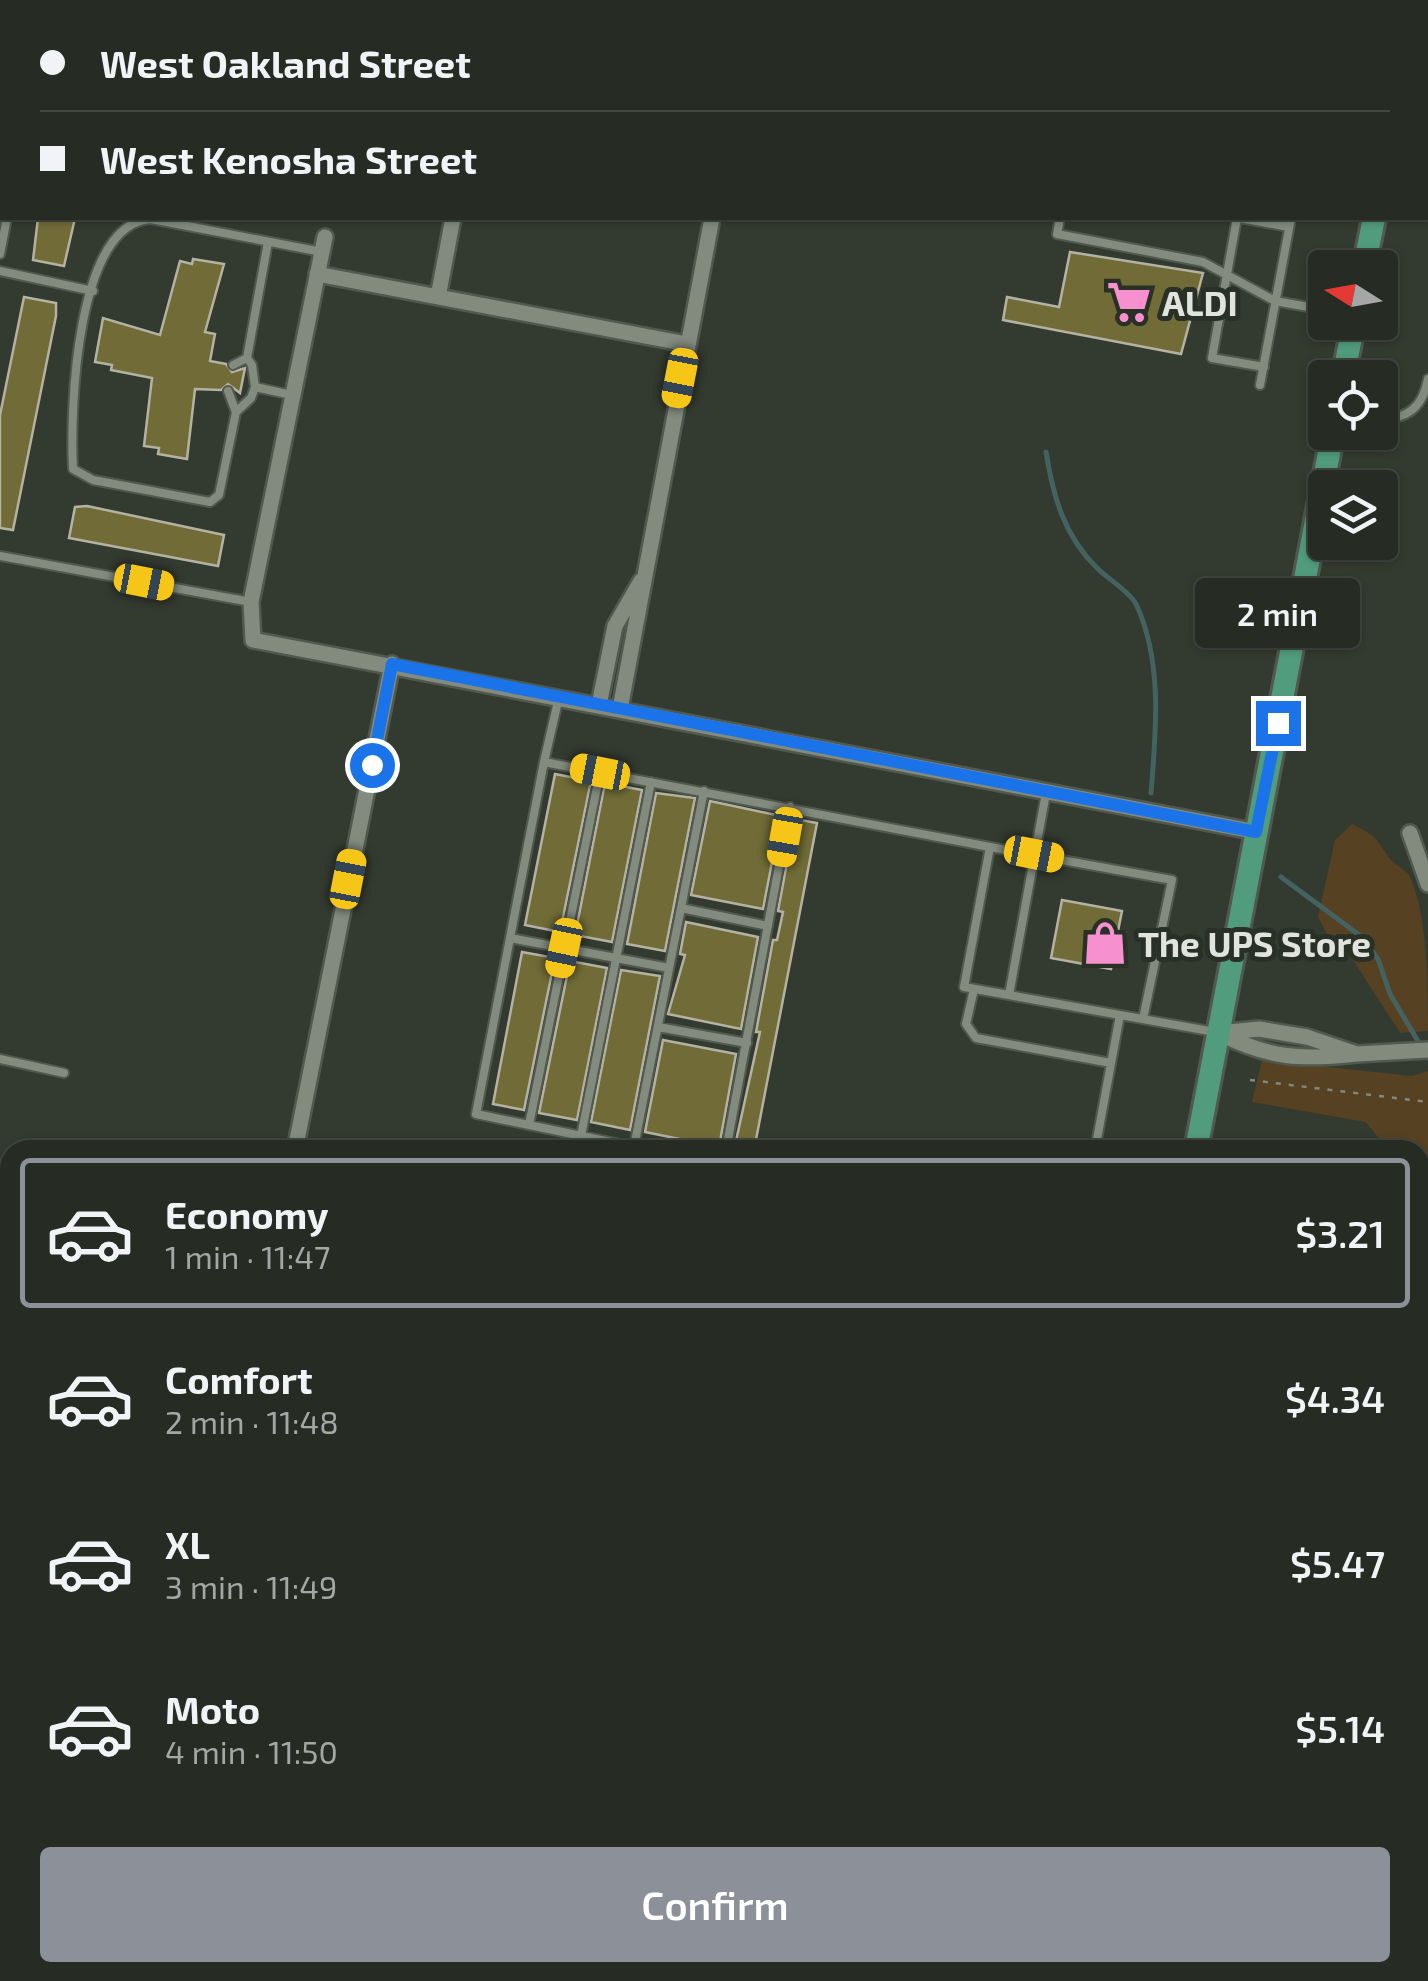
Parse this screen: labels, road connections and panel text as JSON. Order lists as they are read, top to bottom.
{
  "places": {
    "supermarket": ["ALDI"],
    "shop": ["The UPS Store"]
  },
  "north": "left",
  "page": {
    "banner": ["West Oakland Street", "West Kenosha Street"],
    "bubble": "2 min",
    "list": [
      {
        "name": "Economy",
        "note": "1 min · 11:47",
        "value": "$3.21"
      },
      {
        "name": "Comfort",
        "note": "2 min · 11:48",
        "value": "$4.34"
      },
      {
        "name": "XL",
        "note": "3 min · 11:49",
        "value": "$5.47"
      },
      {
        "name": "Moto",
        "note": "4 min · 11:50",
        "value": "$5.14"
      }
    ],
    "buttons": "Confirm"
  }
}
